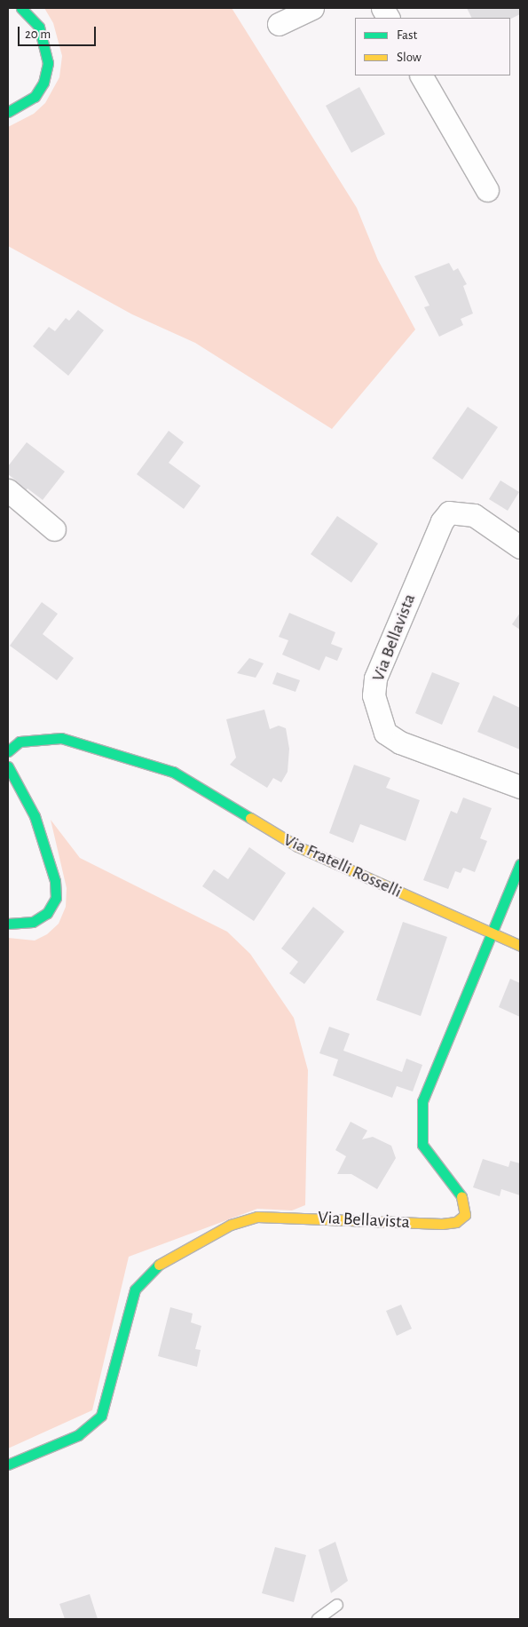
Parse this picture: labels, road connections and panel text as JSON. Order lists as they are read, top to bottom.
{
  "streets": {
    "street": ["Via Bellavista", "Via Fratelli Rosselli"]
  },
  "crossings": [
    ["Via Bellavista", "Via Fratelli Rosselli"]
  ],
  "legend": ["Fast", "Slow"],
  "scale_bar": "20 m"
}
